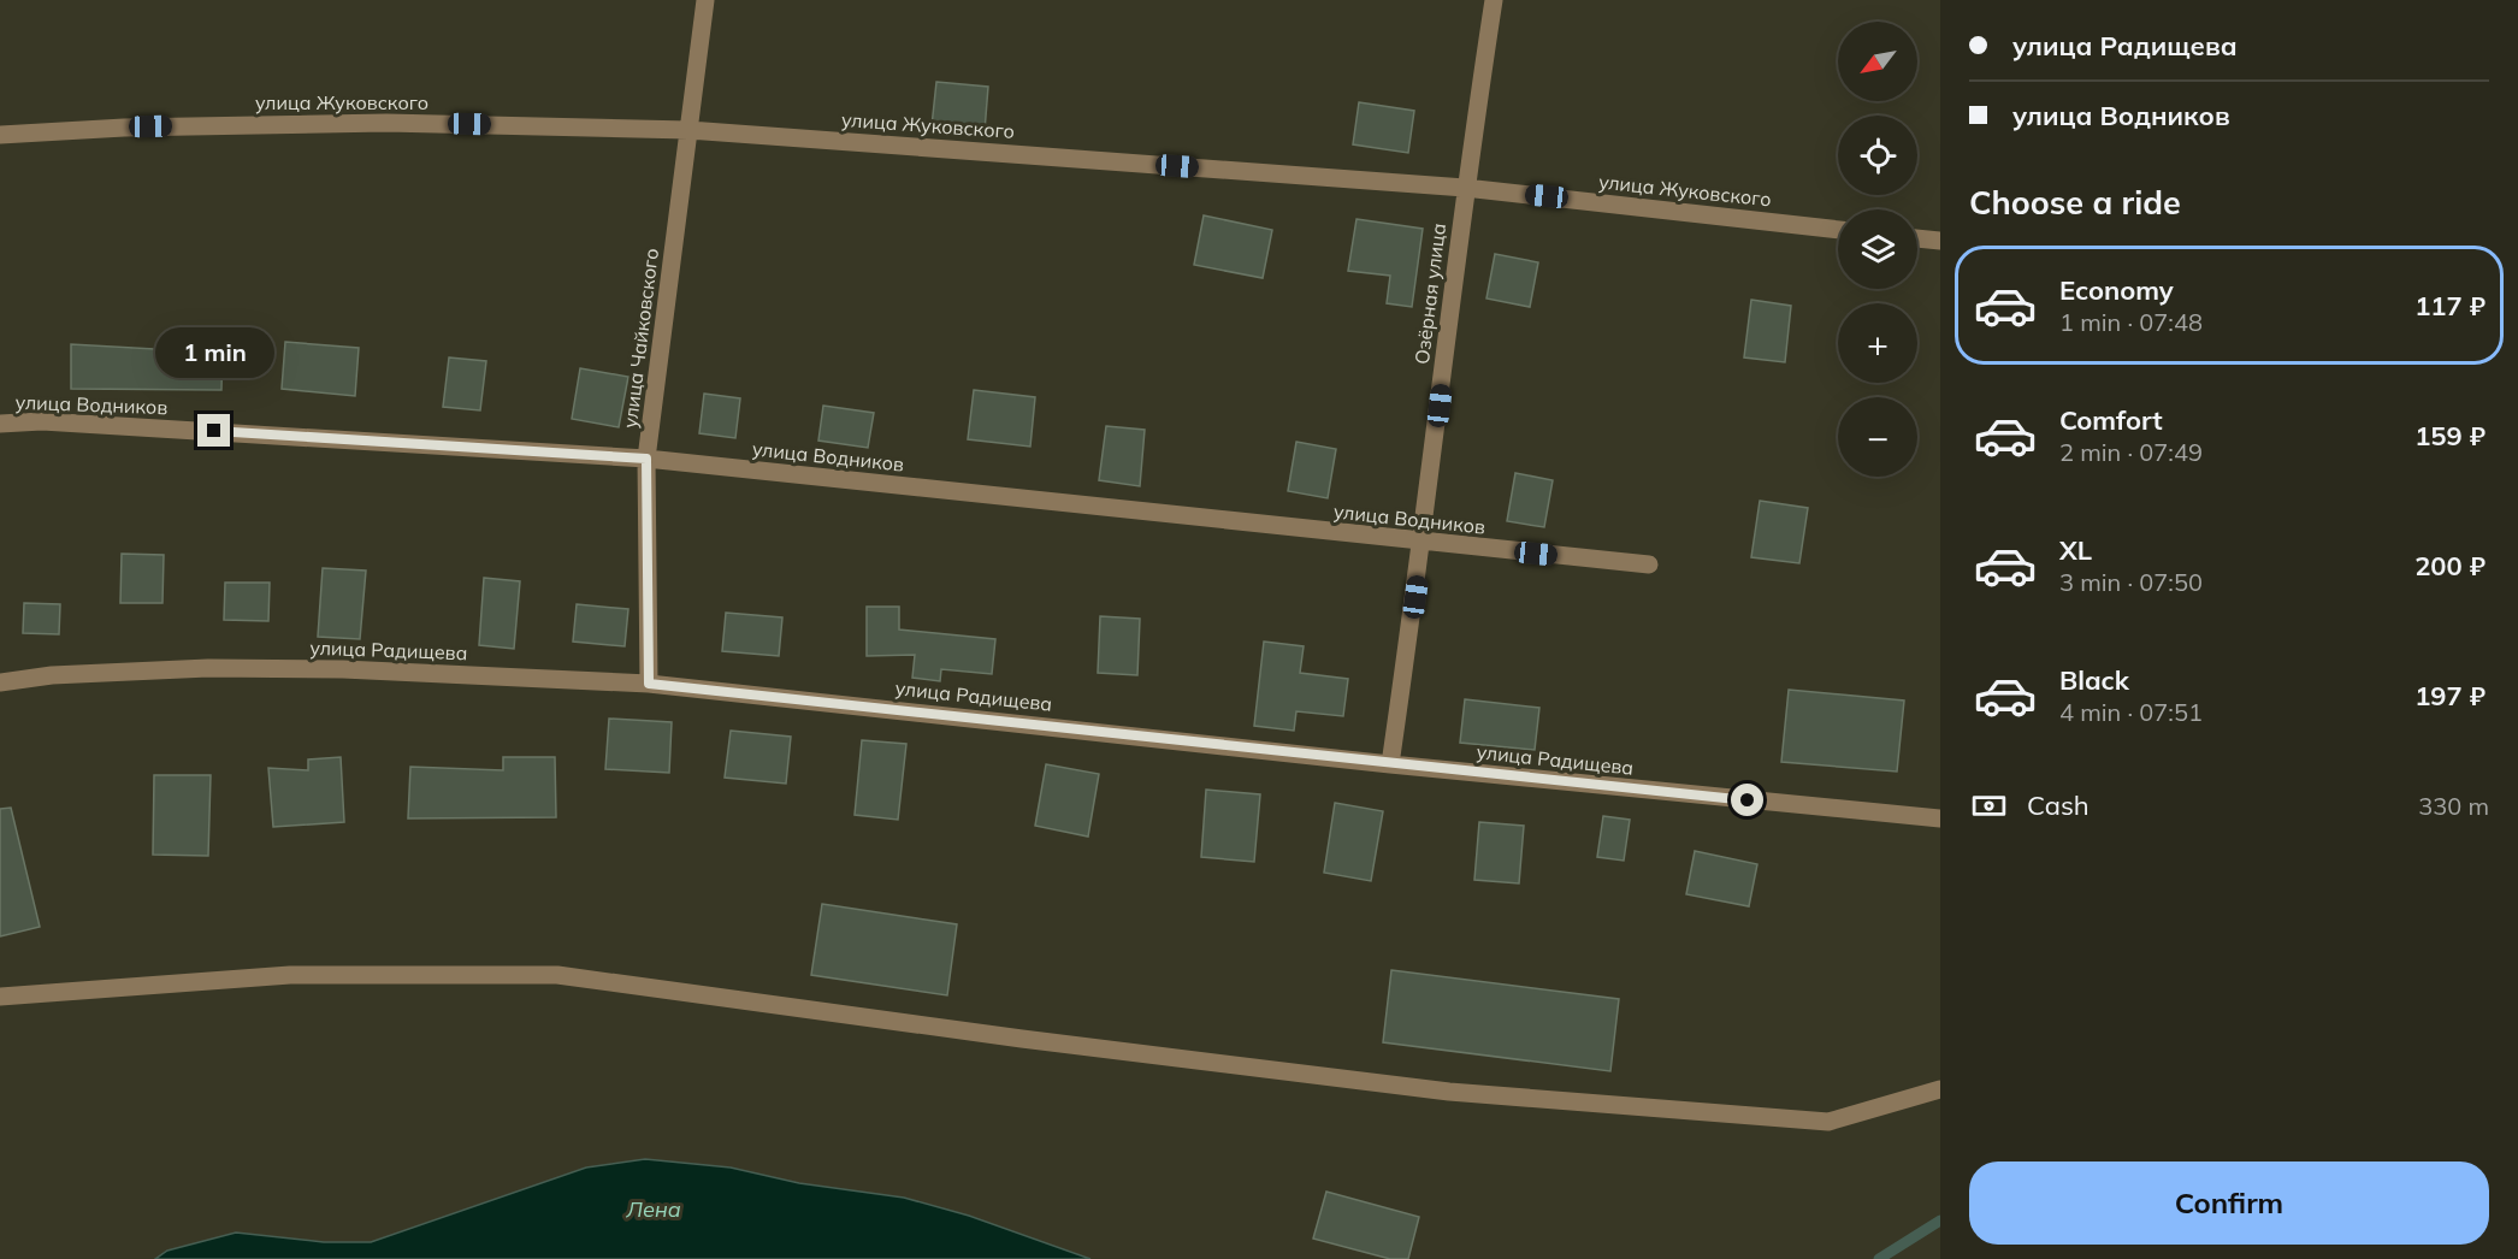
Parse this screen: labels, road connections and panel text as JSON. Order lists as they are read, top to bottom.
{
  "streets": {
    "street": [
      "улица Жуковского",
      "Озёрная улица",
      "улица Чайковского",
      "улица Водников",
      "улица Радищева"
    ]
  },
  "crossings": [
    ["улица Жуковского", "Озёрная улица"],
    ["улица Жуковского", "улица Чайковского"],
    ["Озёрная улица", "улица Водников"],
    ["Озёрная улица", "улица Радищева"],
    ["улица Чайковского", "улица Водников"],
    ["улица Чайковского", "улица Радищева"]
  ],
  "water": ["Лена"],
  "north": "bottom left",
  "page": {
    "banner": ["улица Радищева", "улица Водников"],
    "map_buttons": ["+", "−"],
    "heading": "Choose a ride",
    "list": [
      {
        "name": "Economy",
        "note": "1 min · 07:48",
        "value": "117 ₽"
      },
      {
        "name": "Comfort",
        "note": "2 min · 07:49",
        "value": "159 ₽"
      },
      {
        "name": "XL",
        "note": "3 min · 07:50",
        "value": "200 ₽"
      },
      {
        "name": "Black",
        "note": "4 min · 07:51",
        "value": "197 ₽"
      }
    ],
    "bubble": "1 min",
    "pay": ["Cash", "330 m"],
    "buttons": "Confirm"
  }
}
